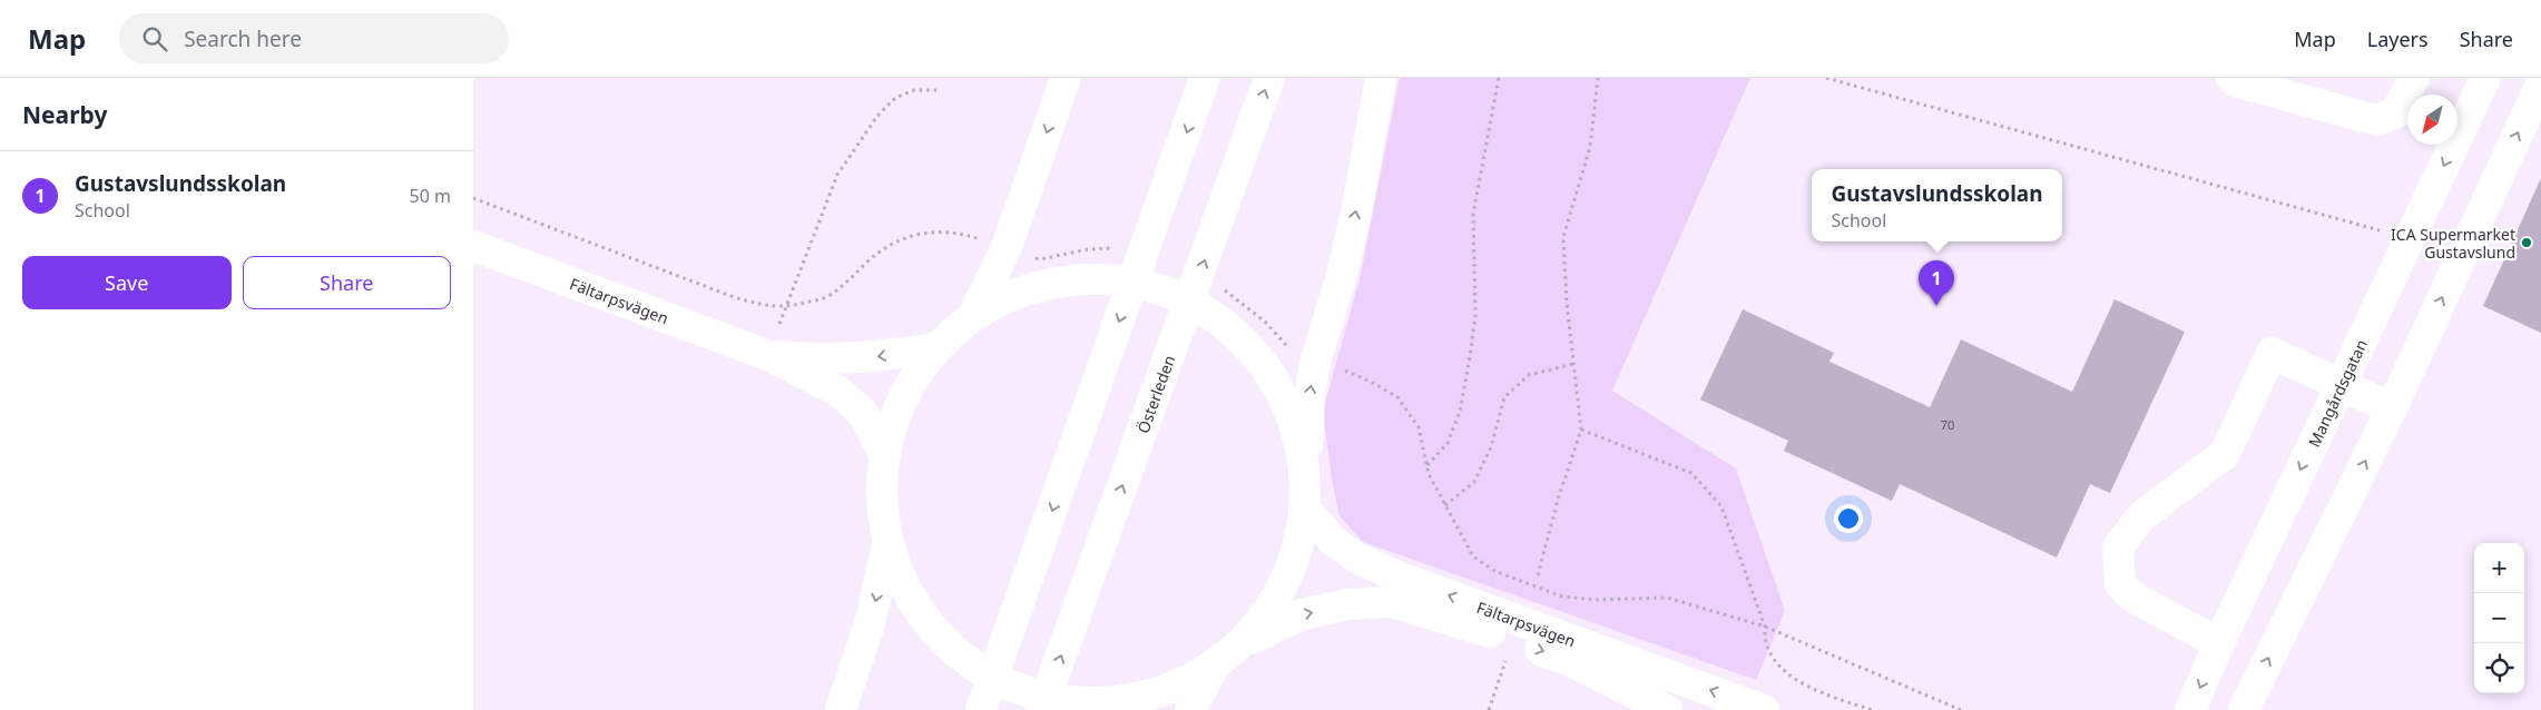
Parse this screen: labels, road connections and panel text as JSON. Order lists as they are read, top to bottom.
{
  "streets": {
    "main road": ["Fältarpsvägen", "Österleden", "Mangårdsgatan"]
  },
  "places": ["ICA Supermarket Gustavslund"],
  "house_numbers": ["70"],
  "north": "bottom left",
  "page": {
    "header": "Map",
    "search": "Search here",
    "nav": ["Map", "Layers", "Share"],
    "heading": "Nearby",
    "list": [
      {
        "mark": "1",
        "name": "Gustavslundsskolan",
        "note": "School",
        "value": "50 m"
      }
    ],
    "popup": ["Gustavslundsskolan", "School"],
    "buttons": ["Save", "Share"],
    "pins": "1",
    "map_buttons": ["+", "−"]
  }
}
